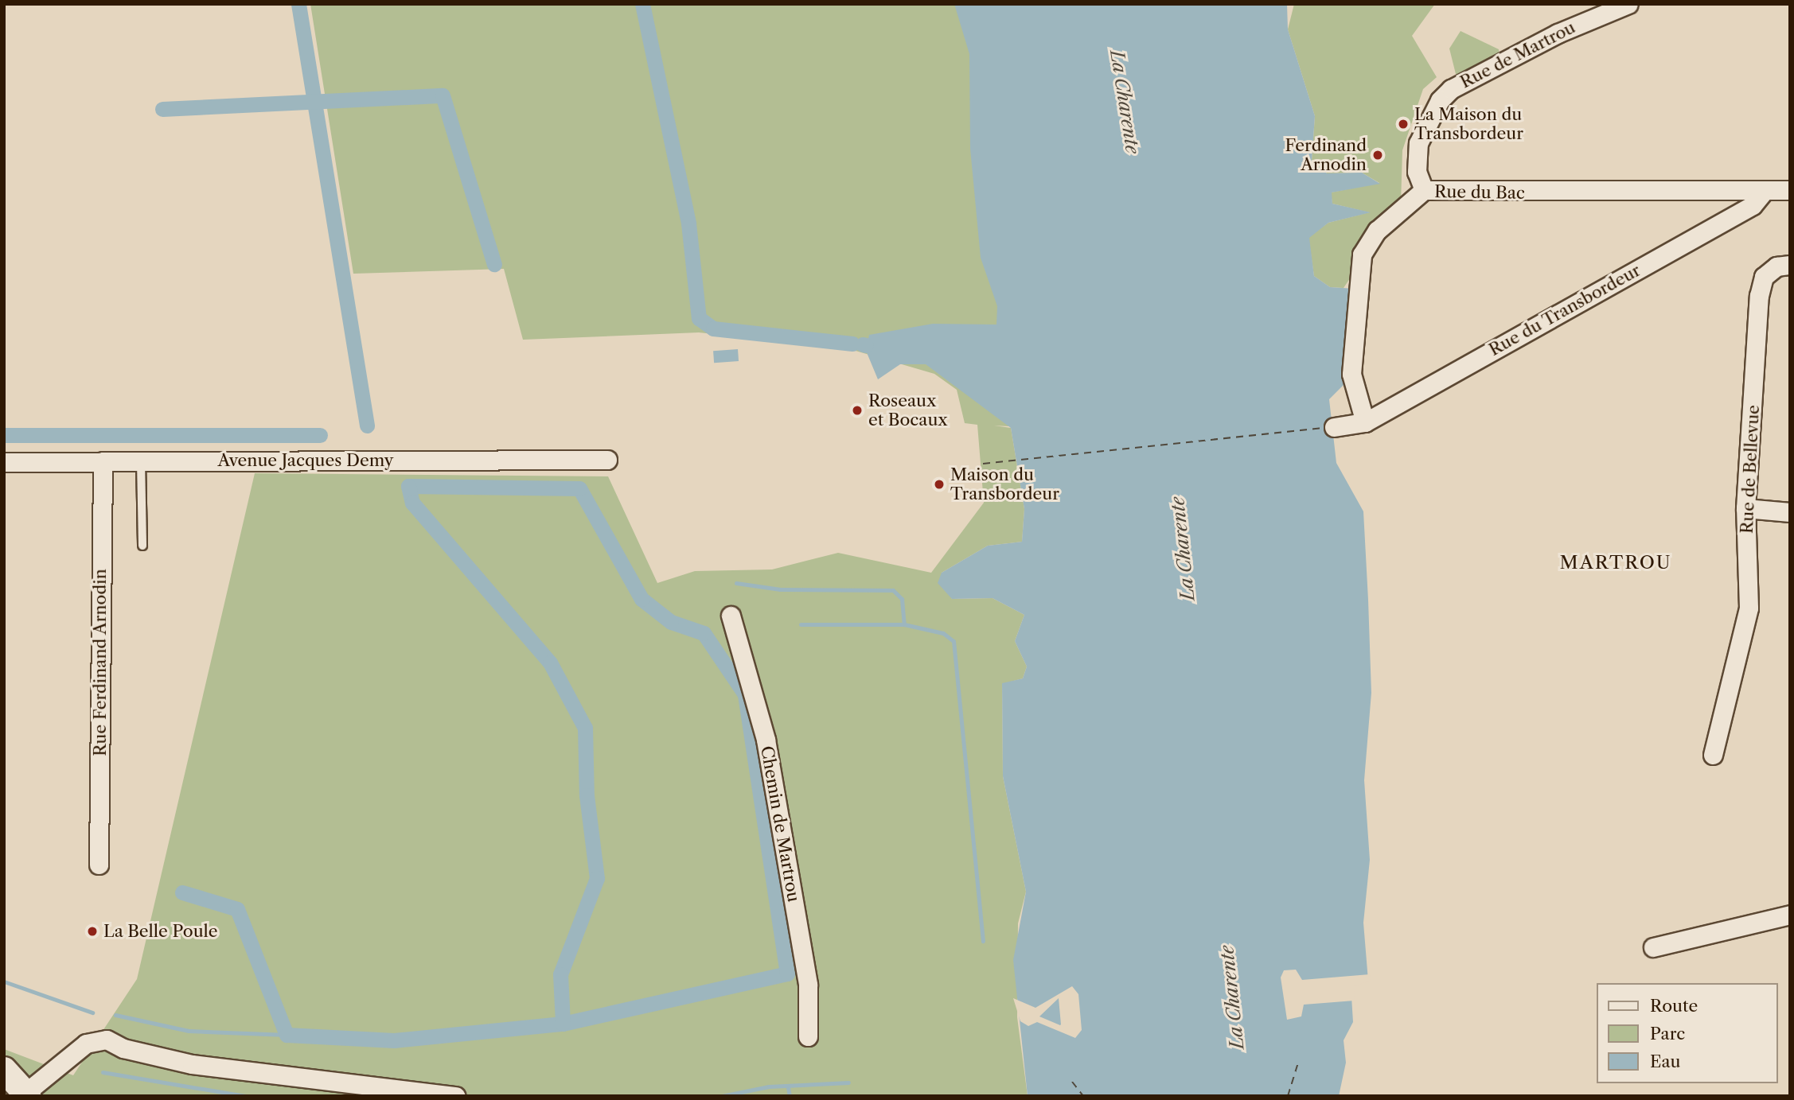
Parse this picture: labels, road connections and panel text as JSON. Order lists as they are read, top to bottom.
{
  "streets": {
    "street": [
      "Rue de Martrou",
      "Rue du Bac",
      "Rue du Transbordeur",
      "Avenue Jacques Demy",
      "Rue de Bellevue",
      "Rue Ferdinand Arnodin",
      "Chemin de Martrou"
    ]
  },
  "crossings": [
    ["Rue de Martrou", "Rue du Bac"],
    ["Rue du Bac", "Rue du Transbordeur"],
    ["Avenue Jacques Demy", "Rue Ferdinand Arnodin"]
  ],
  "districts": ["MARTROU"],
  "water": ["La Charente"],
  "places": [
    "La Maison du Transbordeur",
    "Ferdinand Arnodin",
    "Roseaux et Bocaux",
    "Maison du Transbordeur",
    "La Belle Poule"
  ],
  "legend": ["Route", "Parc", "Eau"]
}
